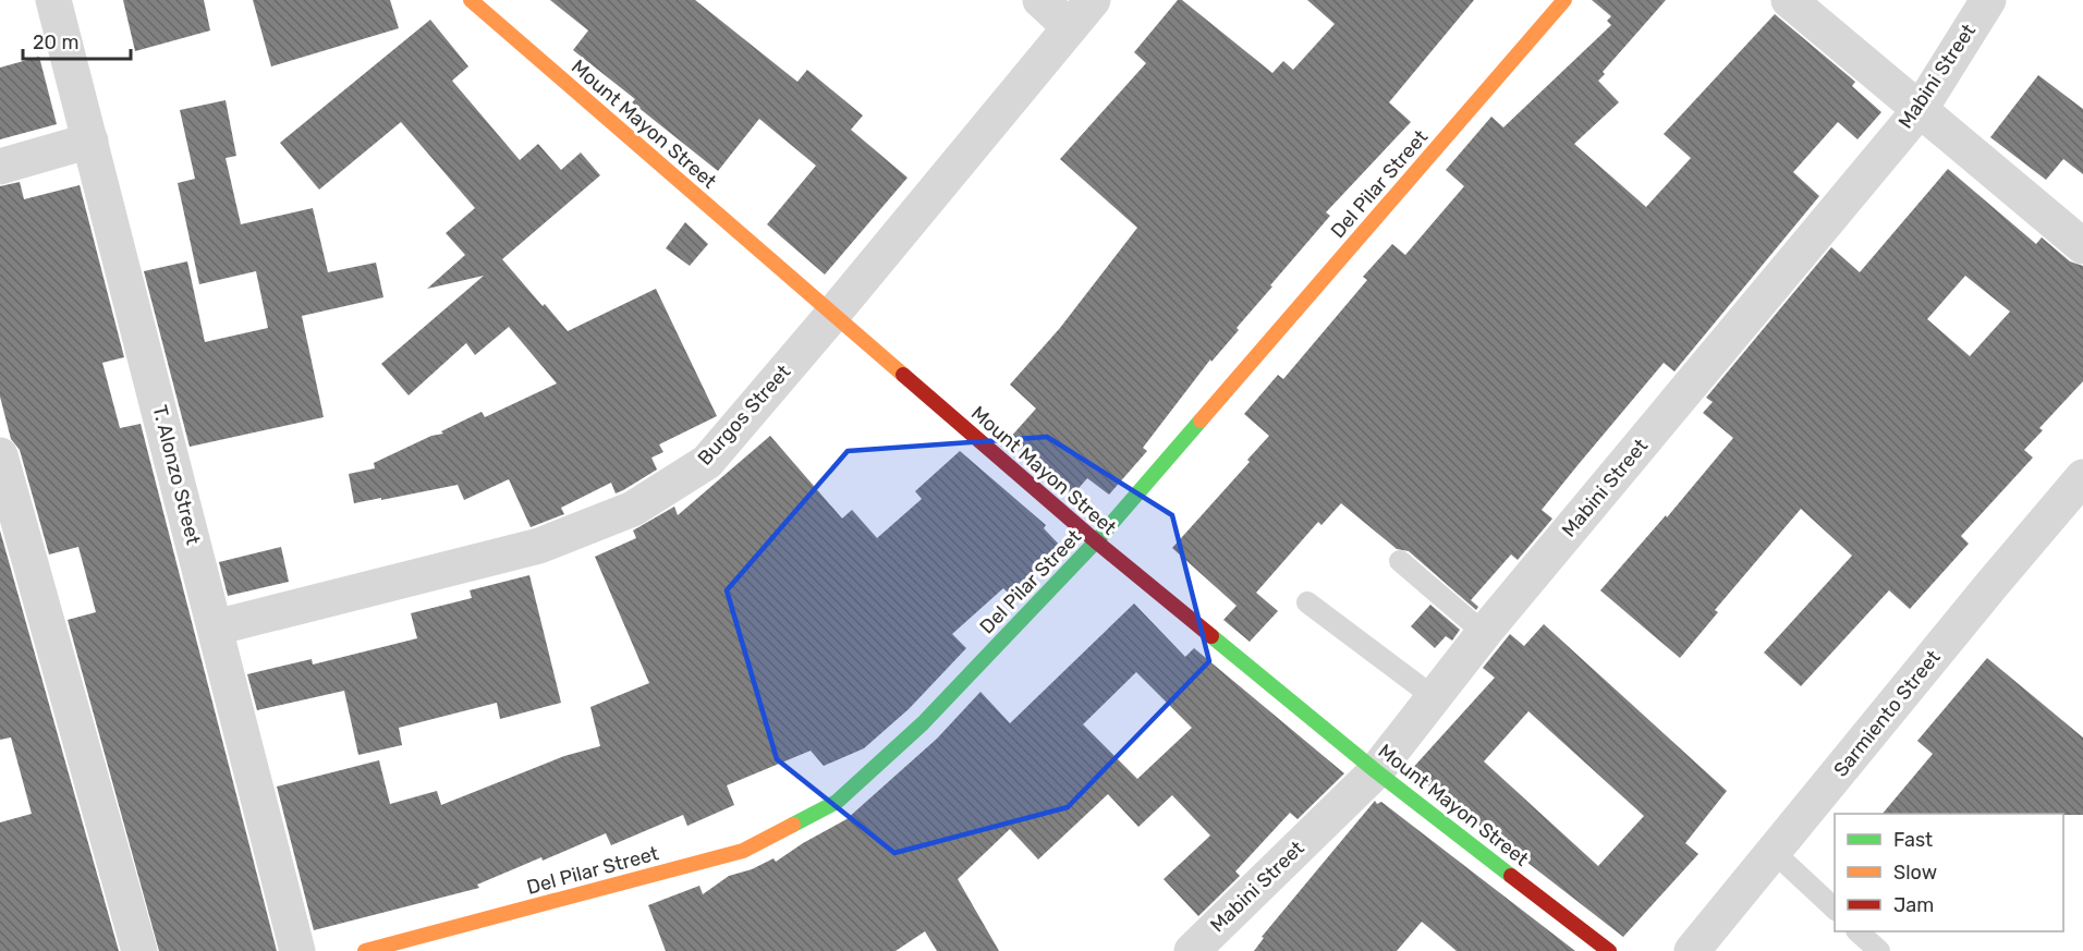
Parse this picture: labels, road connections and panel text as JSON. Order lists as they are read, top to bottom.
{
  "streets": {
    "street": [
      "Mabini Street",
      "Mount Mayon Street",
      "Del Pilar Street",
      "Burgos Street",
      "T. Alonzo Street",
      "Sarmiento Street"
    ]
  },
  "crossings": [
    ["Mabini Street", "Mount Mayon Street"],
    ["Mount Mayon Street", "Del Pilar Street"],
    ["Mount Mayon Street", "Burgos Street"],
    ["Burgos Street", "T. Alonzo Street"]
  ],
  "legend": ["Fast", "Slow", "Jam"],
  "scale_bar": "20 m"
}
